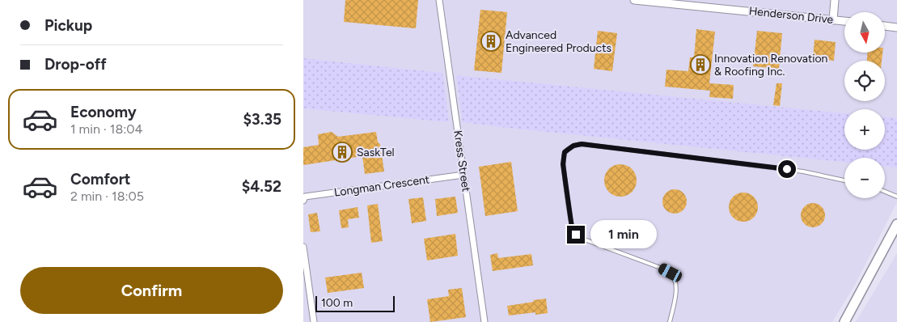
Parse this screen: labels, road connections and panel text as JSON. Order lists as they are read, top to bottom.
{
  "streets": {
    "street": ["Henderson Drive", "Kress Street", "Longman Crescent"]
  },
  "crossings": [
    ["Kress Street", "Longman Crescent"]
  ],
  "places": {
    "building": ["Advanced Engineered Products", "Innovation Renovation & Roofing Inc.", "SaskTel"]
  },
  "scale_bar": "100 m",
  "north": "bottom",
  "page": {
    "banner": ["Pickup", "Drop-off"],
    "map_buttons": ["+", "−"],
    "list": [
      {
        "name": "Economy",
        "note": "1 min · 18:04",
        "value": "$3.35"
      },
      {
        "name": "Comfort",
        "note": "2 min · 18:05",
        "value": "$4.52"
      }
    ],
    "bubble": "1 min",
    "buttons": "Confirm",
    "scale": "100 m"
  }
}
